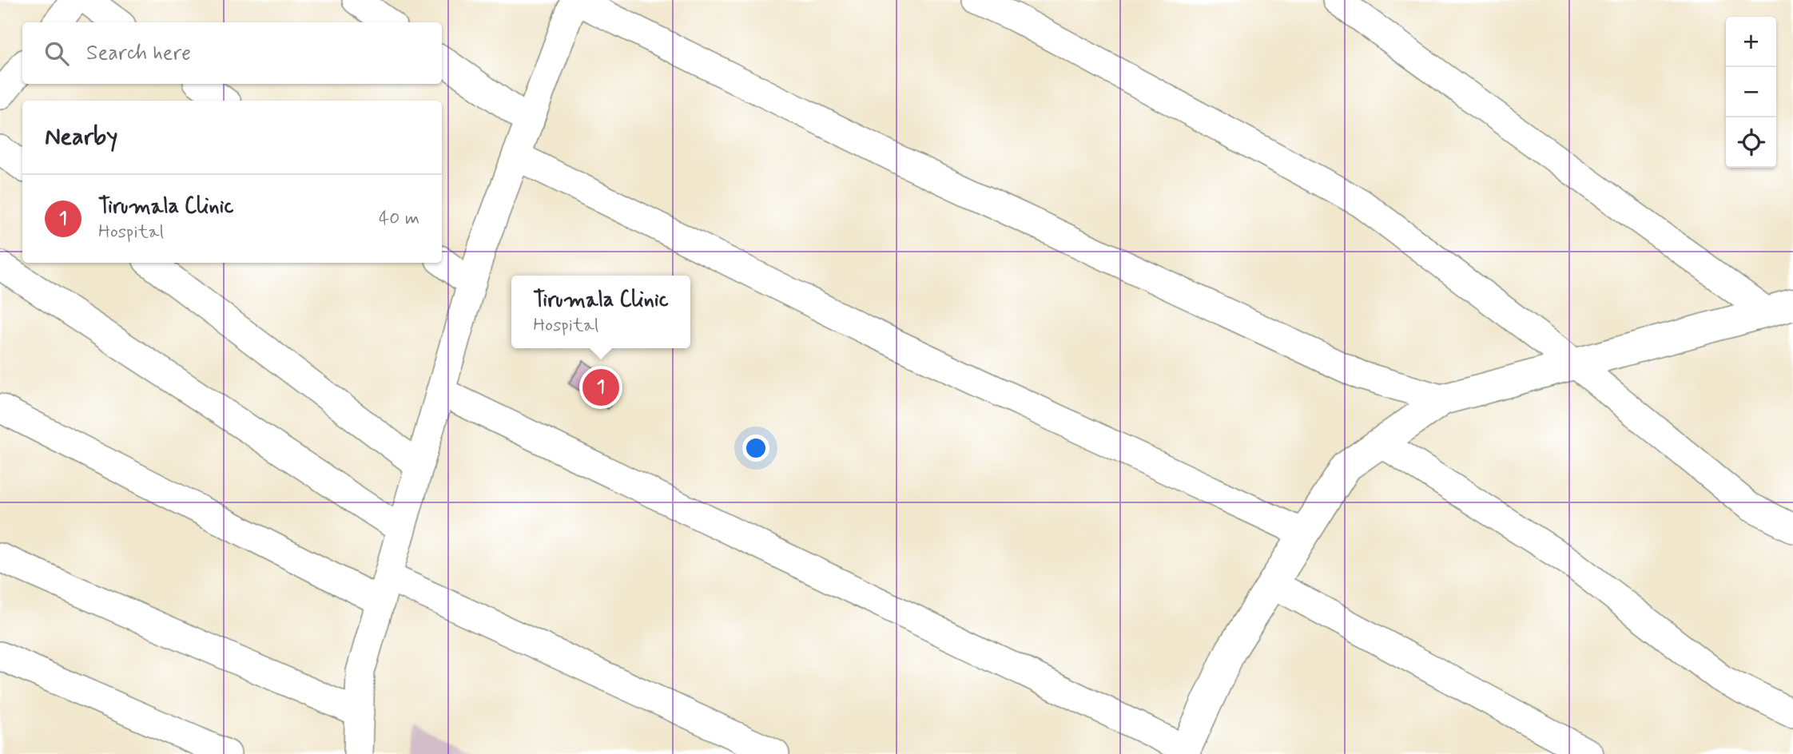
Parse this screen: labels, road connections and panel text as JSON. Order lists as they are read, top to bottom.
{
  "page": {
    "map_buttons": ["+", "−"],
    "search": "Search here",
    "heading": "Nearby",
    "list": [
      {
        "mark": "1",
        "name": "Tirumala Clinic",
        "note": "Hospital",
        "value": "40 m"
      }
    ],
    "popup": ["Tirumala Clinic", "Hospital"],
    "pins": "1"
  }
}
